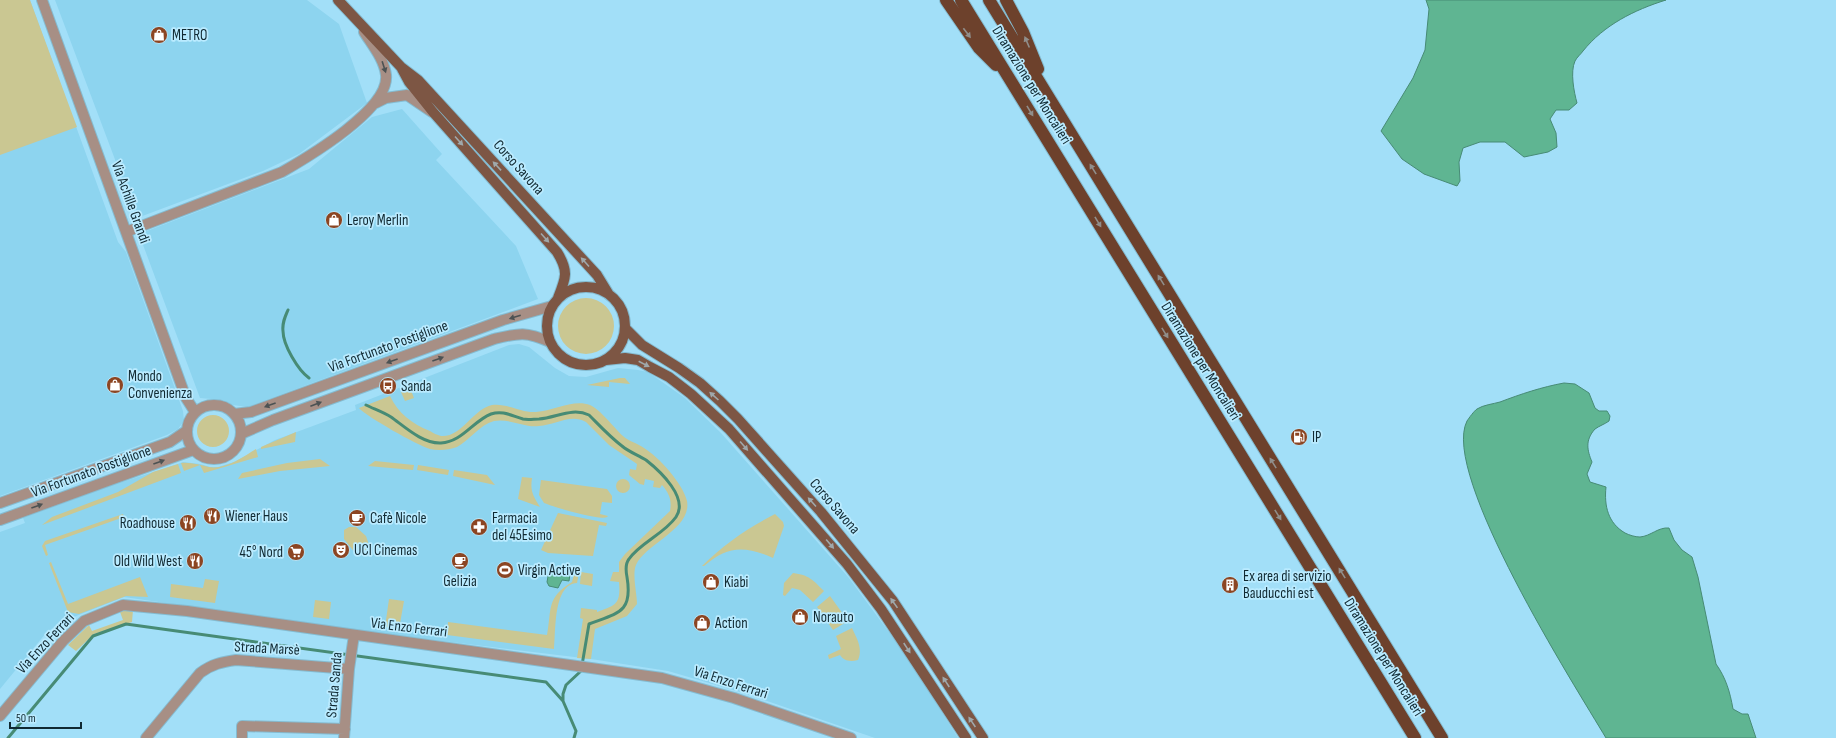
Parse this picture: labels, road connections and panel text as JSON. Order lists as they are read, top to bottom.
{
  "streets": {
    "highway": ["Diramazione per Moncalieri"],
    "main road": ["Corso Savona"],
    "street": [
      "Via Achille Grandi",
      "Via Fortunato Postiglione",
      "Via Enzo Ferrari",
      "Strada Marsè",
      "Strada Sanda"
    ]
  },
  "crossings": [
    ["Corso Savona", "Via Fortunato Postiglione"],
    ["Via Achille Grandi", "Via Fortunato Postiglione"],
    ["Via Enzo Ferrari", "Strada Sanda"],
    ["Strada Marsè", "Strada Sanda"]
  ],
  "places": {
    "shop": [
      "METRO",
      "Leroy Merlin",
      "Mondo Convenienza",
      "Kiabi",
      "Norauto",
      "Action"
    ],
    "bus stop": ["Sanda"],
    "fuel station": ["IP"],
    "restaurant": ["Wiener Haus", "Roadhouse", "Old Wild West"],
    "cafe": ["Cafè Nicole", "Gelizia"],
    "pharmacy": ["Farmacia del 45Esimo"],
    "theatre": ["UCI Cinemas"],
    "supermarket": ["45° Nord"],
    "sports": ["Virgin Active"],
    "building": ["Ex area di servizio Bauducchi est"]
  },
  "scale_bar": "50 m"
}
